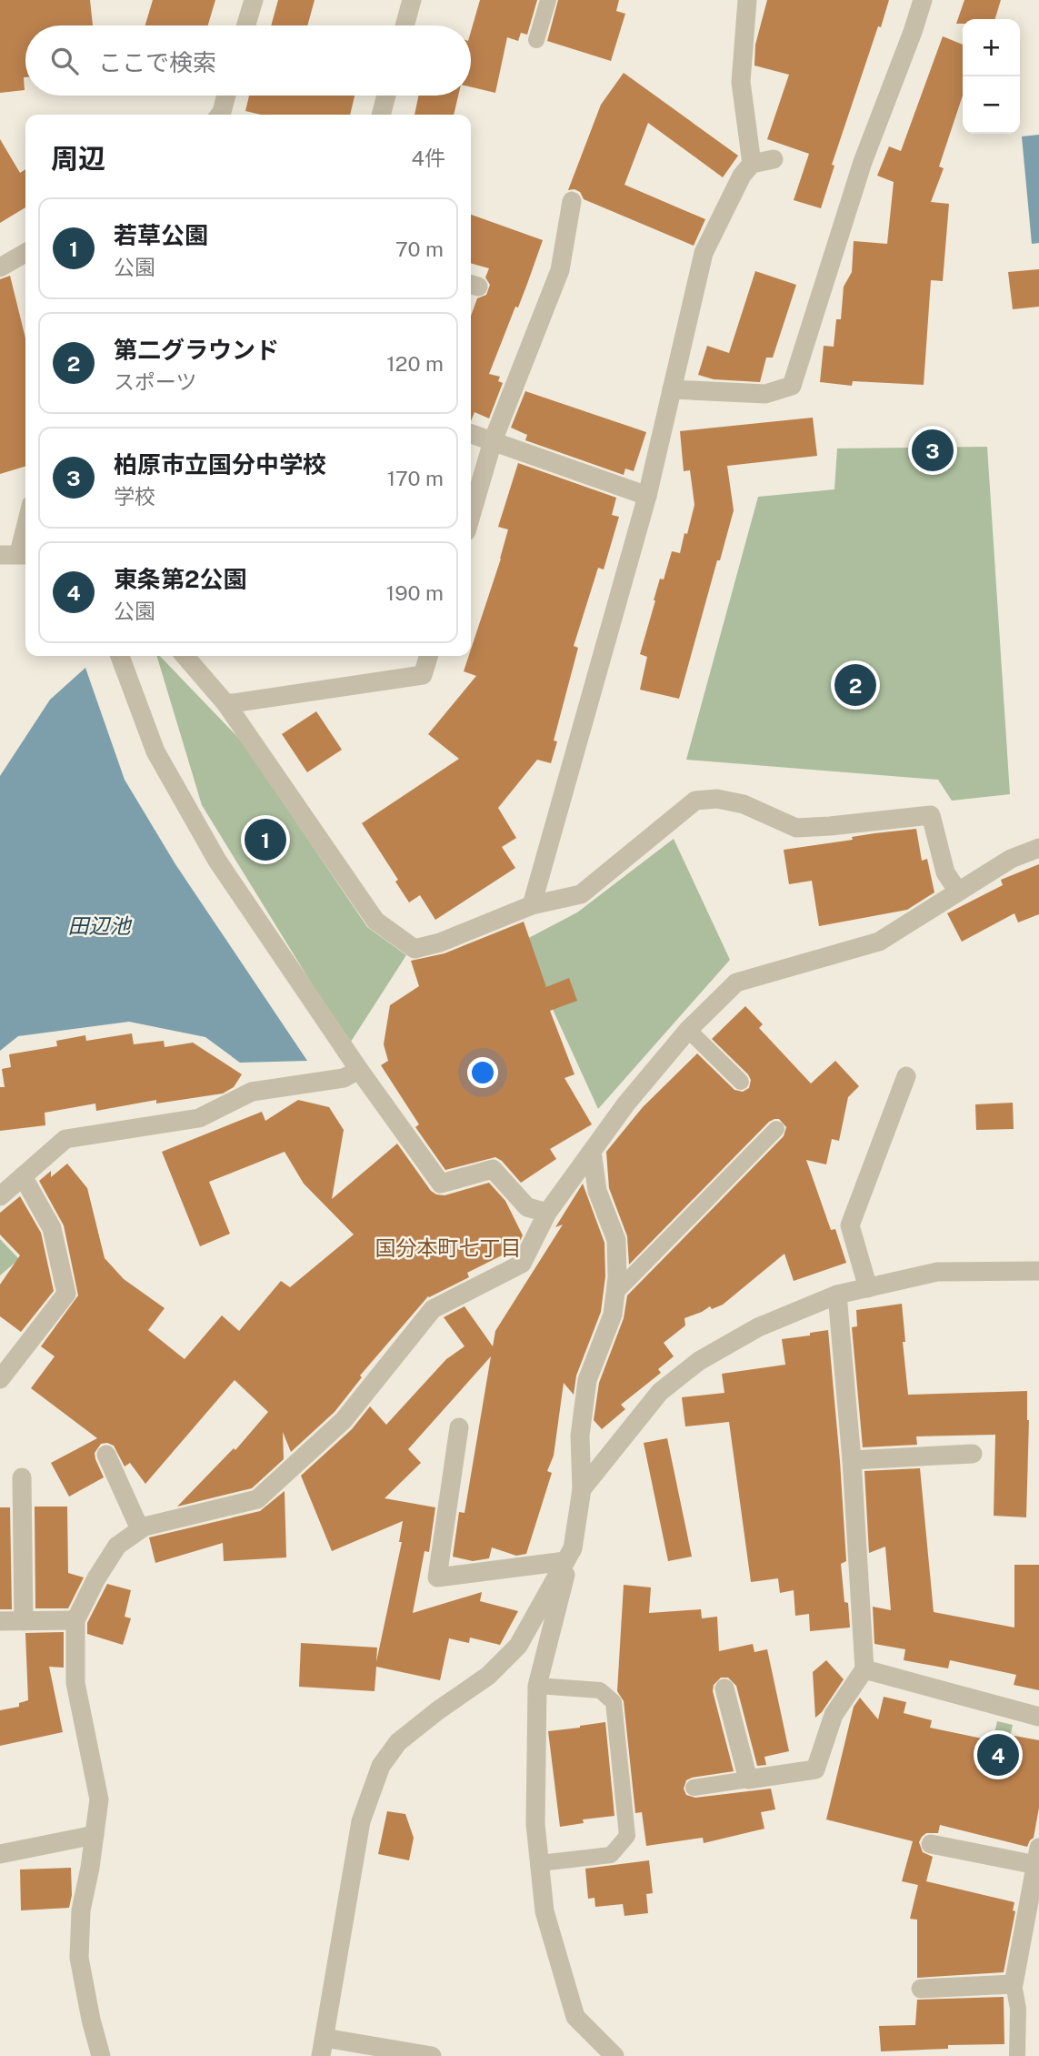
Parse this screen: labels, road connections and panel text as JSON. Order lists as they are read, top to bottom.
{
  "districts": ["国分本町七丁目"],
  "water": ["田辺池"],
  "page": {
    "map_buttons": ["+", "−"],
    "search": "ここで検索",
    "heading": ["周辺", "4件"],
    "list": [
      {
        "mark": "1",
        "name": "若草公園",
        "note": "公園",
        "value": "70 m"
      },
      {
        "mark": "2",
        "name": "第二グラウンド",
        "note": "スポーツ",
        "value": "120 m"
      },
      {
        "mark": "3",
        "name": "柏原市立国分中学校",
        "note": "学校",
        "value": "170 m"
      },
      {
        "mark": "4",
        "name": "東条第2公園",
        "note": "公園",
        "value": "190 m"
      }
    ],
    "pins": [
      "3",
      "2",
      "1",
      "4"
    ]
  }
}
